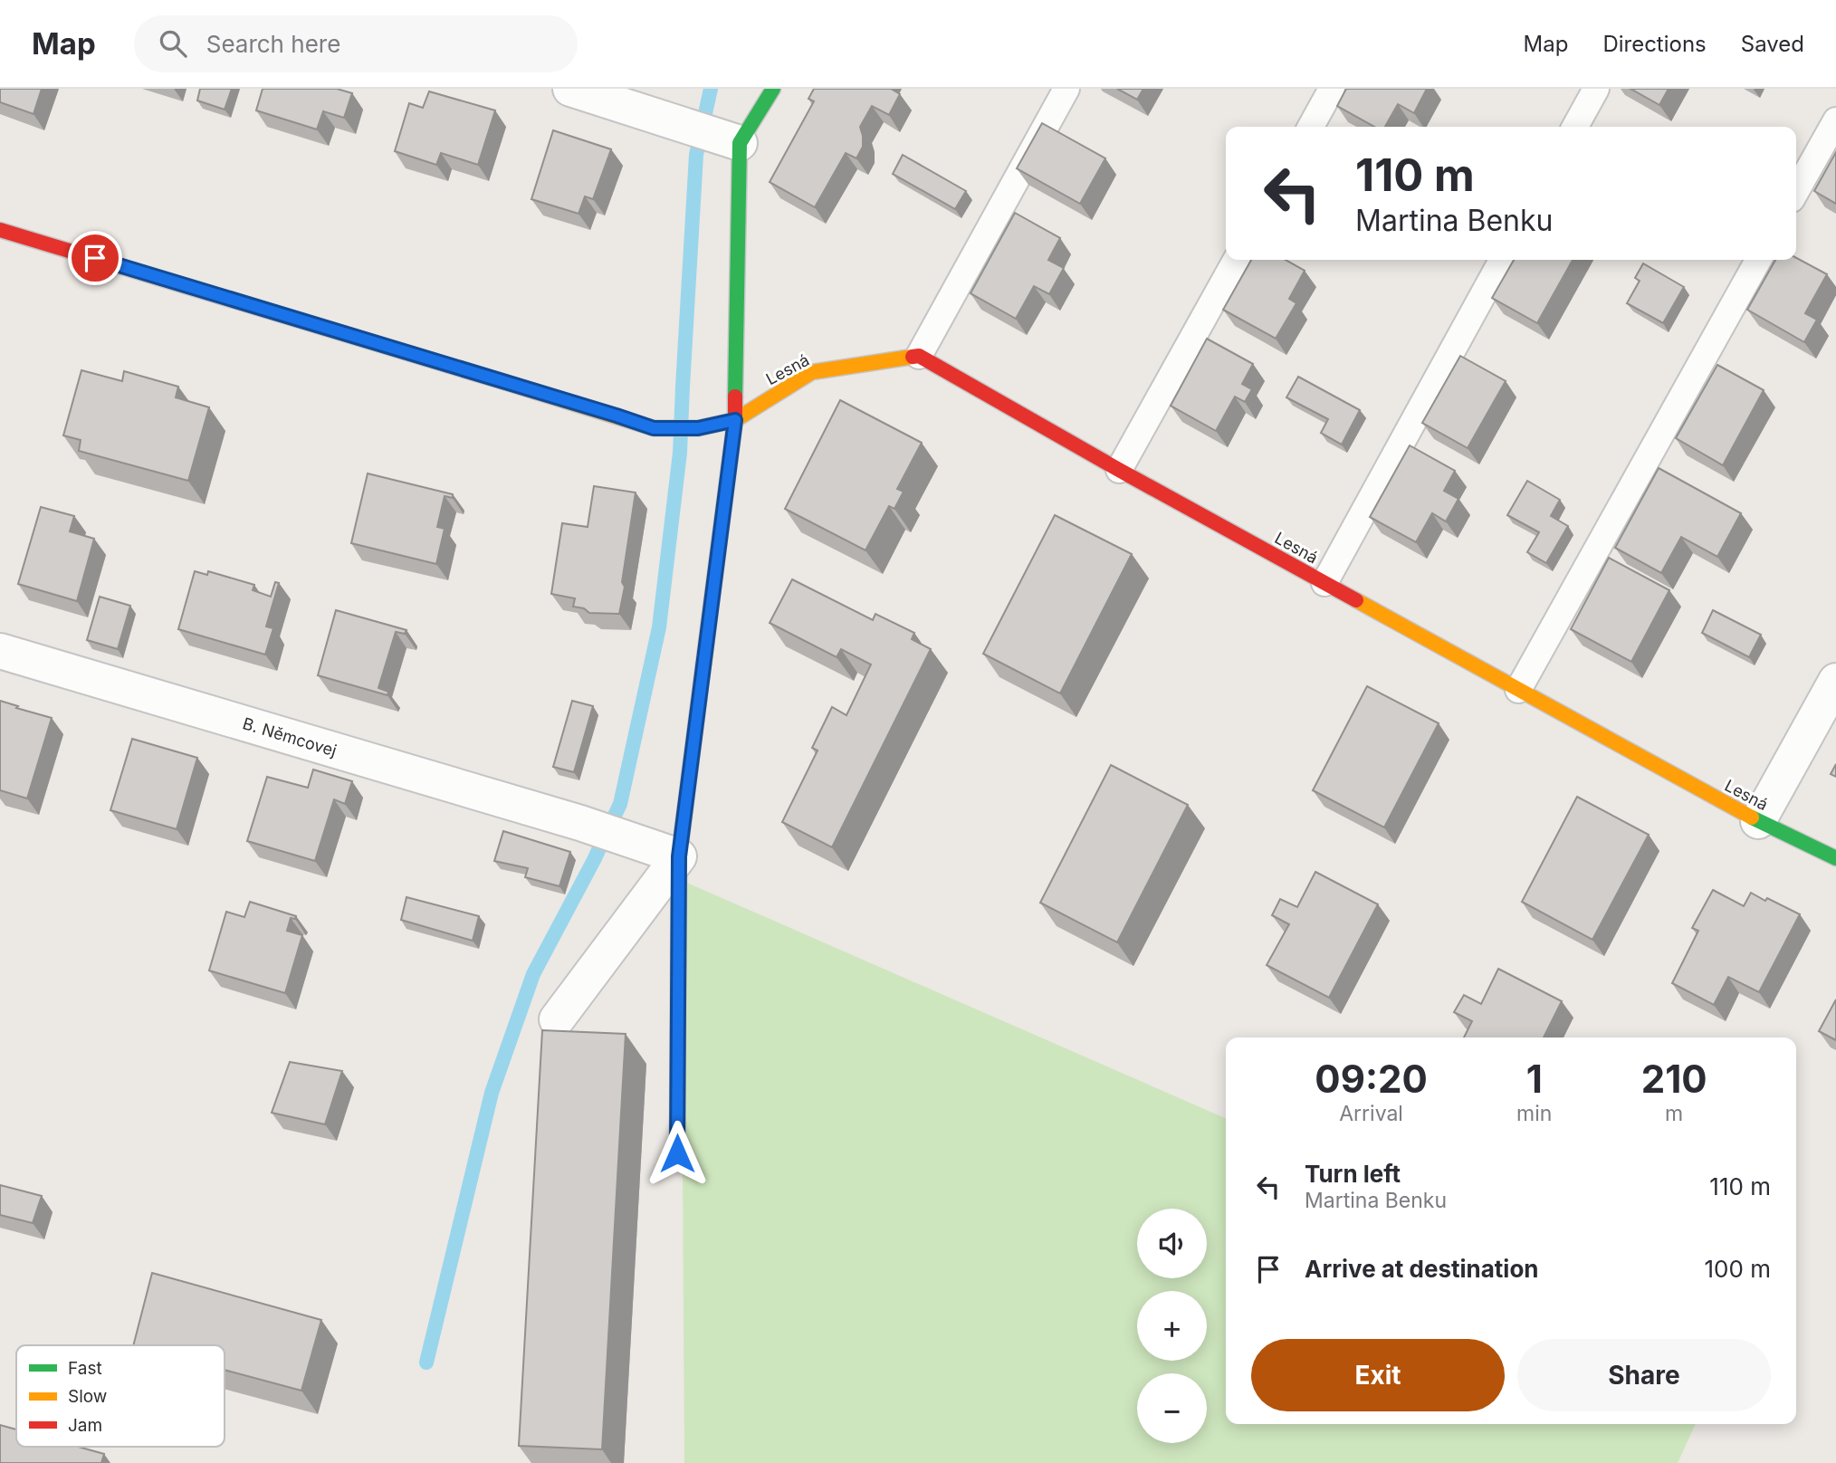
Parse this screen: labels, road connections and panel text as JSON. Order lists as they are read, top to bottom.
{
  "streets": {
    "street": ["Lesná", "B. Němcovej"]
  },
  "legend": ["Fast", "Slow", "Jam"],
  "page": {
    "header": "Map",
    "search": "Search here",
    "nav": ["Map", "Directions", "Saved"],
    "turn": ["110 m", "Martina Benku"],
    "eta": [
      "09:20",
      "Arrival",
      "1",
      "min",
      "210",
      "m"
    ],
    "list": [
      {
        "name": "Turn left",
        "note": "Martina Benku",
        "value": "110 m"
      },
      {
        "name": "Arrive at destination",
        "value": "100 m"
      }
    ],
    "map_buttons": ["+", "−"],
    "buttons": ["Exit", "Share"]
  }
}
